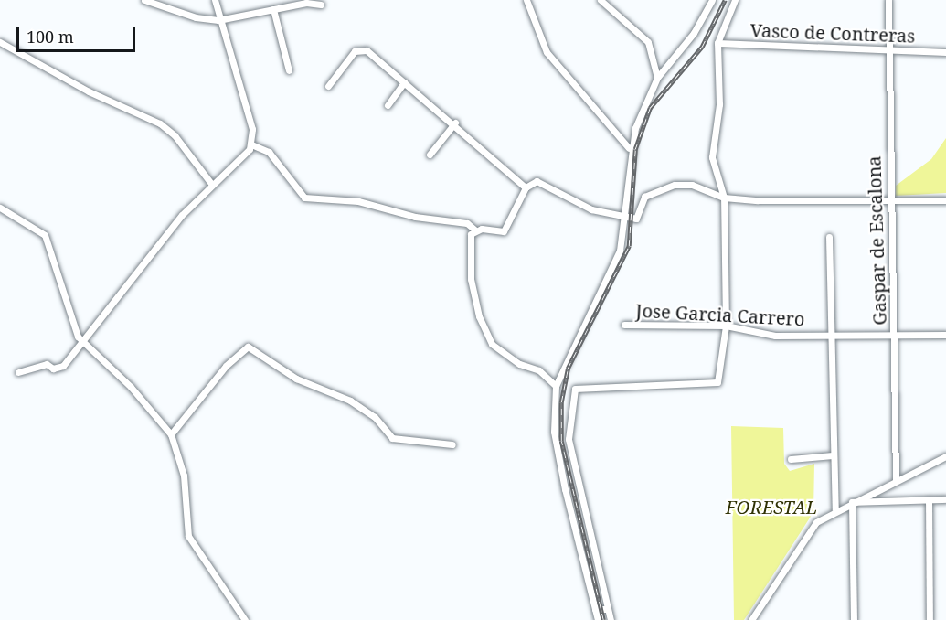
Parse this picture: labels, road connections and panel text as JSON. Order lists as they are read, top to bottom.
{
  "streets": {
    "street": ["Vasco de Contreras", "Gaspar de Escalona", "Jose Garcia Carrero"]
  },
  "crossings": [
    ["Vasco de Contreras", "Gaspar de Escalona"],
    ["Gaspar de Escalona", "Jose Garcia Carrero"]
  ],
  "parks": ["FORESTAL"],
  "scale_bar": "100 m"
}
